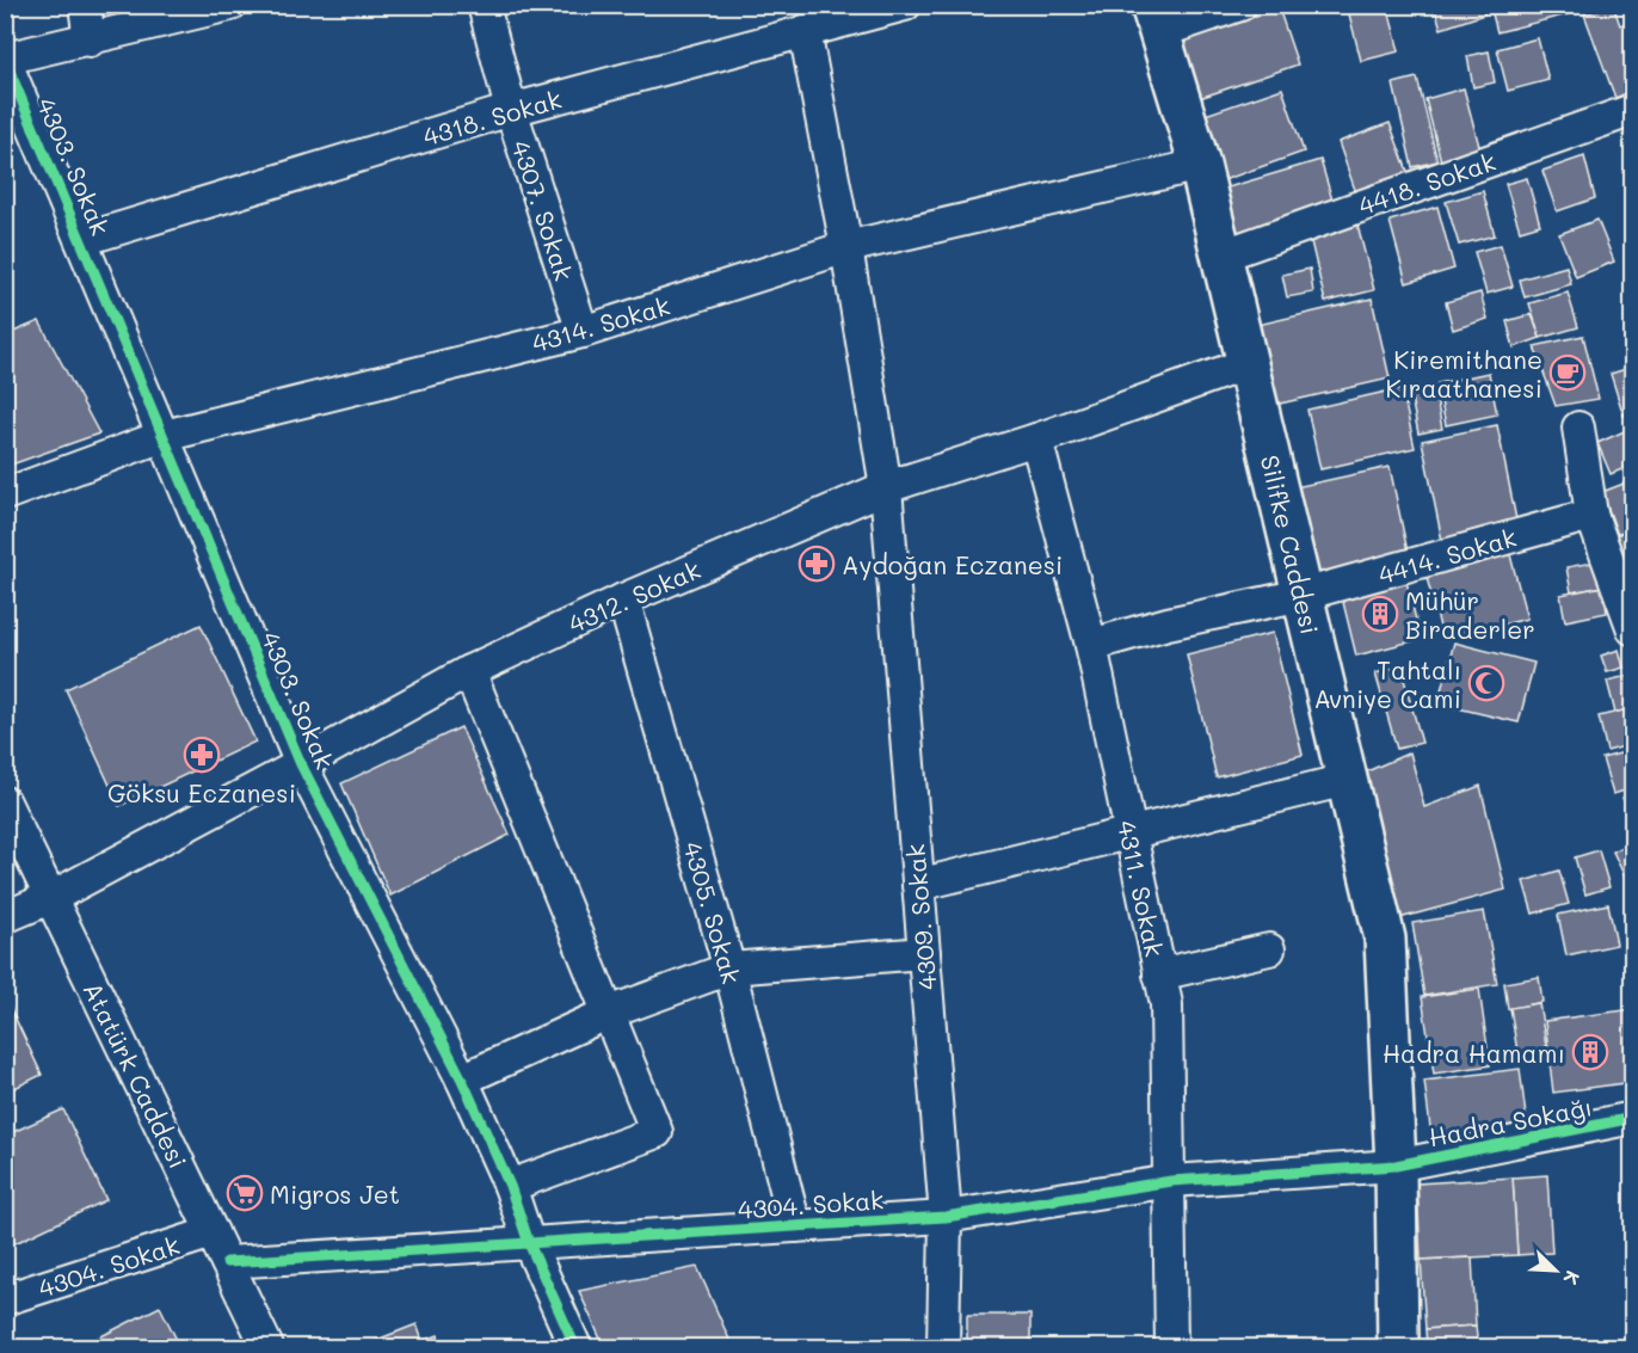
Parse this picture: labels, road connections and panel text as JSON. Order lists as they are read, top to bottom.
{
  "streets": {
    "street": [
      "4318. Sokak",
      "4303. Sokak",
      "4418. Sokak",
      "4307. Sokak",
      "4314. Sokak",
      "Silifke Caddesi",
      "4414. Sokak",
      "4312. Sokak",
      "4311. Sokak",
      "4305. Sokak",
      "4309. Sokak",
      "Atatürk Caddesi",
      "Hadra Sokağı",
      "4304. Sokak"
    ]
  },
  "crossings": [
    ["4318. Sokak", "4303. Sokak"],
    ["4318. Sokak", "4307. Sokak"],
    ["4318. Sokak", "4309. Sokak"],
    ["4303. Sokak", "4314. Sokak"],
    ["4303. Sokak", "4312. Sokak"],
    ["4303. Sokak", "4304. Sokak"],
    ["4418. Sokak", "Silifke Caddesi"],
    ["4307. Sokak", "4314. Sokak"],
    ["4314. Sokak", "Silifke Caddesi"],
    ["4314. Sokak", "4309. Sokak"],
    ["Silifke Caddesi", "4414. Sokak"],
    ["Silifke Caddesi", "4312. Sokak"],
    ["Silifke Caddesi", "Hadra Sokağı"],
    ["Silifke Caddesi", "4304. Sokak"],
    ["4414. Sokak", "4311. Sokak"],
    ["4312. Sokak", "4311. Sokak"],
    ["4312. Sokak", "4305. Sokak"],
    ["4312. Sokak", "4309. Sokak"],
    ["4312. Sokak", "Atatürk Caddesi"],
    ["4311. Sokak", "4304. Sokak"],
    ["4305. Sokak", "4304. Sokak"],
    ["4309. Sokak", "4304. Sokak"],
    ["Atatürk Caddesi", "4304. Sokak"],
    ["Hadra Sokağı", "4304. Sokak"]
  ],
  "places": {
    "cafe": ["Kiremithane Kıraathanesi"],
    "pharmacy": ["Aydoğan Eczanesi", "Göksu Eczanesi"],
    "building": ["Mühür Biraderler", "Hadra Hamamı"],
    "mosque": ["Tahtalı Avniye Cami"],
    "supermarket": ["Migros Jet"]
  },
  "north": "bottom right"
}
